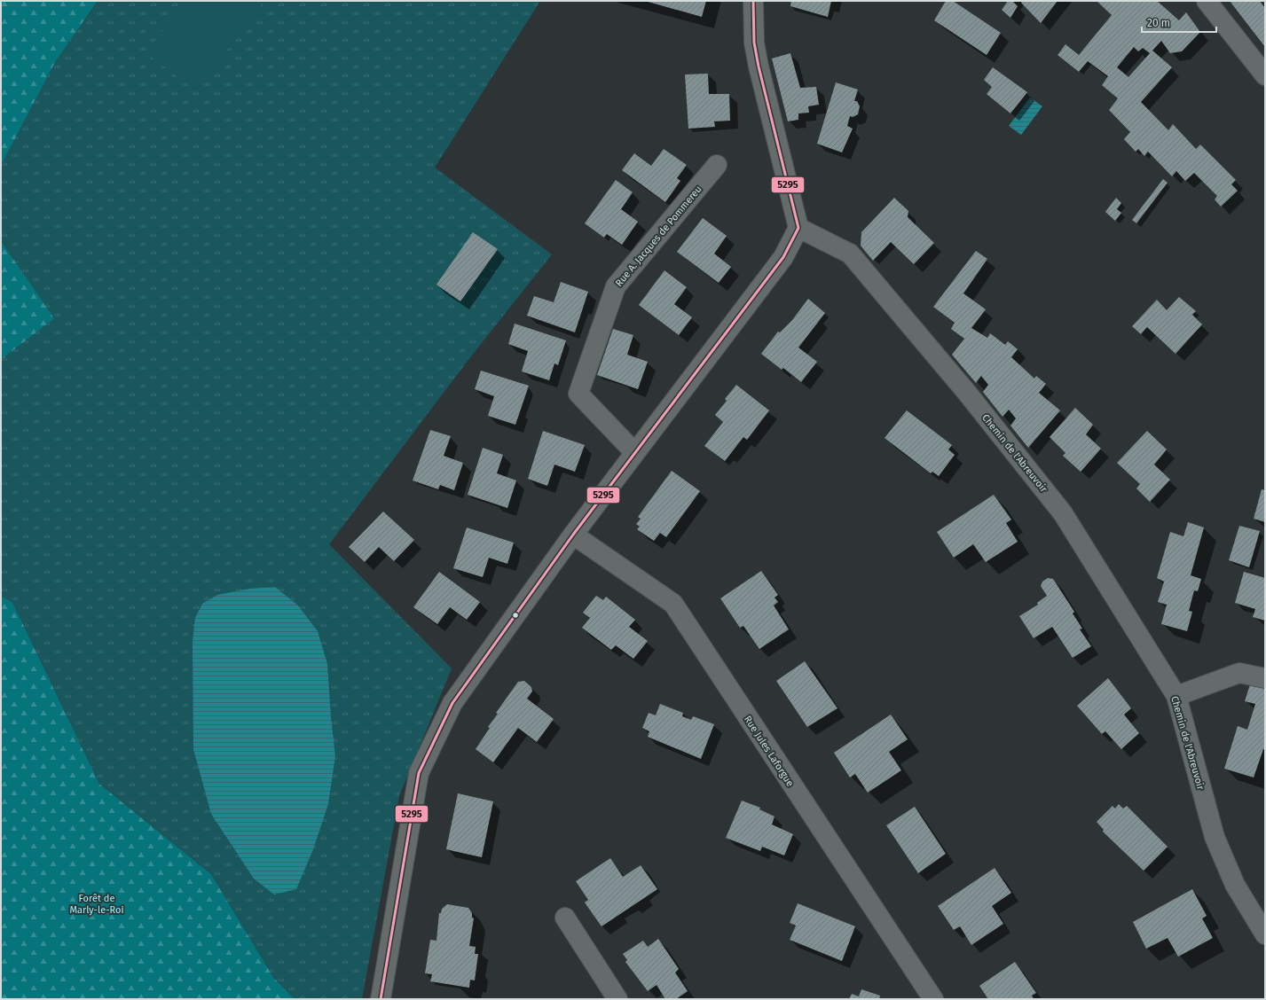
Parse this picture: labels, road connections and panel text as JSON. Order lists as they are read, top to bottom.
{
  "streets": {
    "street": ["Rue A. Jacques de Pommereu", "Chemin de l'Abreuvoir", "Rue Jules Laforgue"]
  },
  "parks": ["Forêt de Marly-le-Roi"],
  "lines": ["transit line 5295"],
  "scale_bar": "20 m"
}
